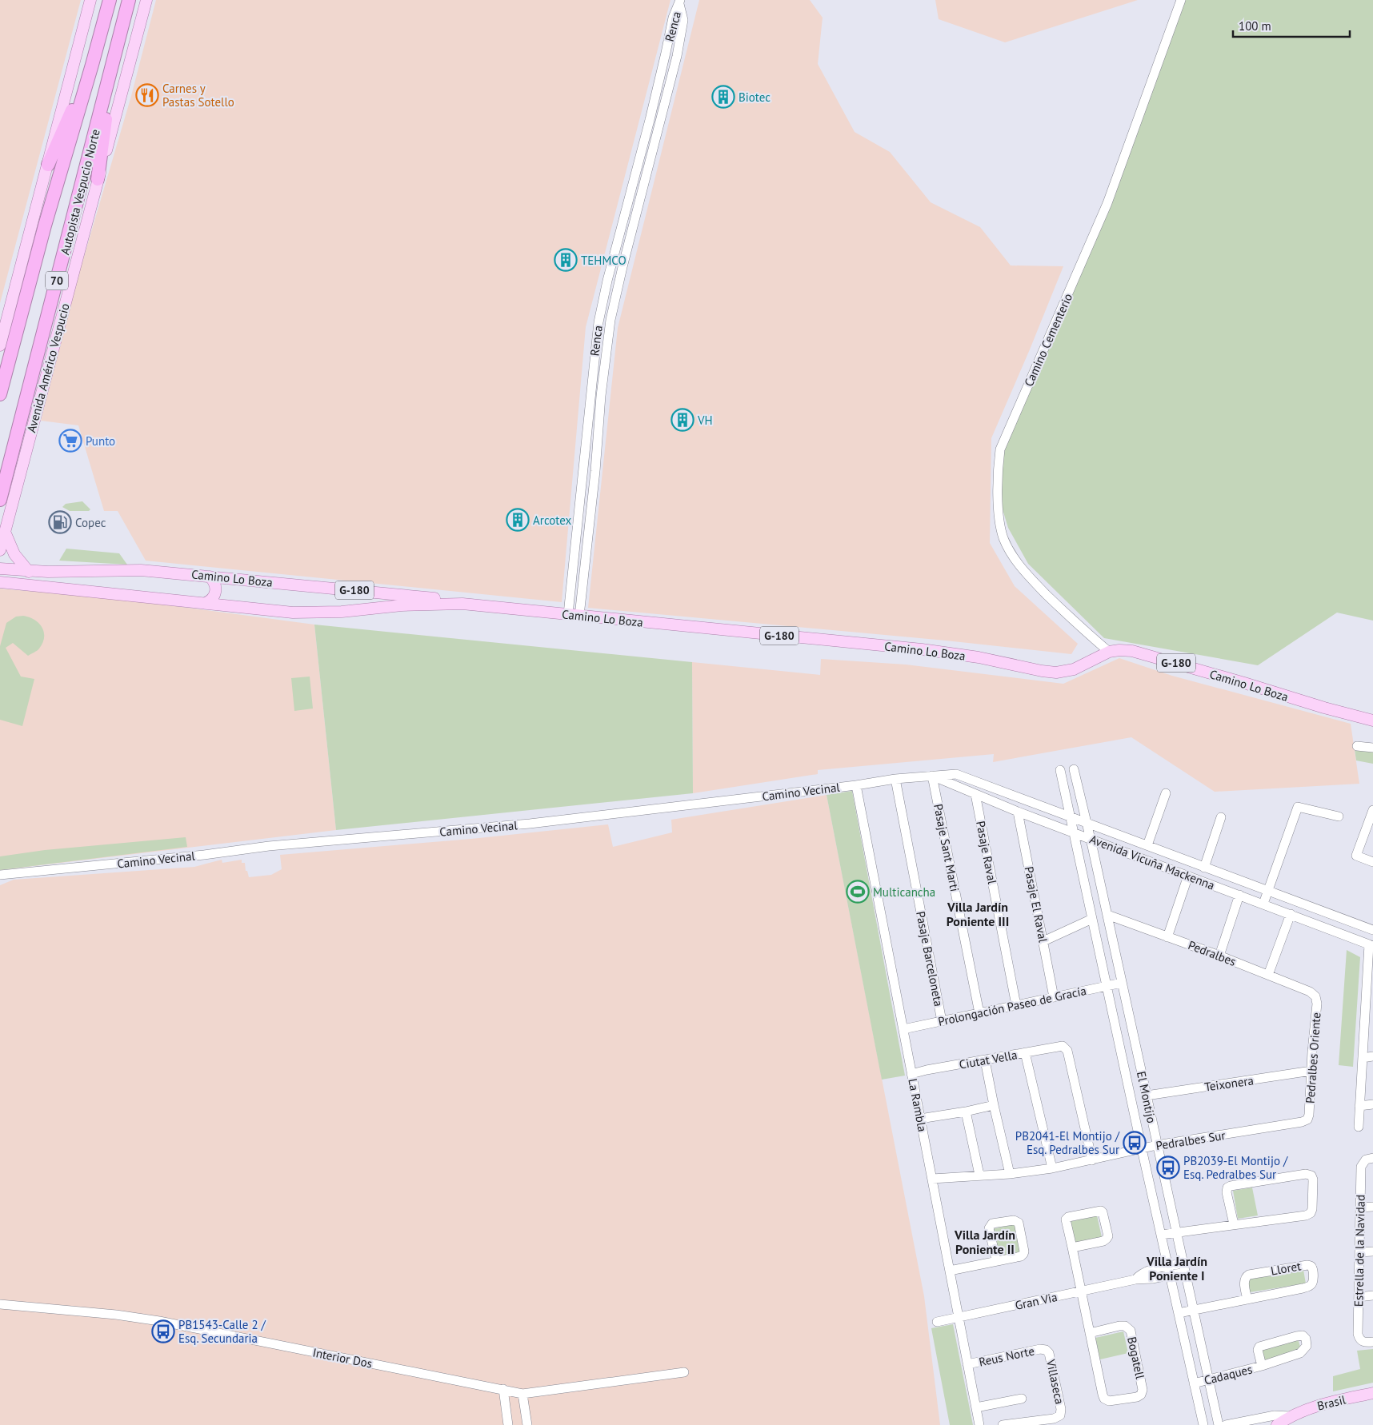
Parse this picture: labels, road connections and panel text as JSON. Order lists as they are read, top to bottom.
{
  "streets": {
    "highway": ["Autopista Vespucio Norte", "70"],
    "main road": [
      "Avenida Américo Vespucio",
      "Camino Lo Boza",
      "G-180",
      "Brasil"
    ],
    "street": [
      "Renca",
      "Camino Cementerio",
      "Camino Vecinal",
      "Pasaje Sant Marti",
      "Pasaje Raval",
      "Avenida Vicuña Mackenna",
      "Pasaje El Raval",
      "Pedralbes",
      "Pasaje Barceloneta",
      "Prolongación Paseo de Gracía",
      "Pedralbes Oriente",
      "Ciutat Vella",
      "Teixonera",
      "El Montijo",
      "La Rambla",
      "Pedralbes Sur",
      "Estrella de la Navidad",
      "Lloret",
      "Gran Via",
      "Reus Norte",
      "Interior Dos",
      "Bogatell",
      "Cadaques",
      "Villaseca"
    ]
  },
  "crossings": [
    ["Renca", "Camino Lo Boza"],
    ["Camino Cementerio", "Camino Lo Boza"],
    ["Camino Vecinal", "Pasaje Sant Marti"],
    ["Camino Vecinal", "Avenida Vicuña Mackenna"],
    ["Camino Vecinal", "Pasaje Barceloneta"],
    ["Camino Vecinal", "La Rambla"],
    ["Pasaje Sant Marti", "Avenida Vicuña Mackenna"],
    ["Pasaje Sant Marti", "Prolongación Paseo de Gracía"],
    ["Pasaje Raval", "Avenida Vicuña Mackenna"],
    ["Pasaje Raval", "Prolongación Paseo de Gracía"],
    ["Avenida Vicuña Mackenna", "Pasaje El Raval"],
    ["Avenida Vicuña Mackenna", "El Montijo"],
    ["Pasaje El Raval", "Prolongación Paseo de Gracía"],
    ["Pedralbes", "Pedralbes Oriente"],
    ["Pedralbes", "El Montijo"],
    ["Pasaje Barceloneta", "Prolongación Paseo de Gracía"],
    ["Prolongación Paseo de Gracía", "El Montijo"],
    ["Prolongación Paseo de Gracía", "La Rambla"],
    ["Pedralbes Oriente", "Teixonera"],
    ["Pedralbes Oriente", "Pedralbes Sur"],
    ["Ciutat Vella", "La Rambla"],
    ["Ciutat Vella", "Pedralbes Sur"],
    ["Teixonera", "El Montijo"],
    ["El Montijo", "Pedralbes Sur"],
    ["El Montijo", "Lloret"],
    ["El Montijo", "Gran Via"],
    ["El Montijo", "Cadaques"],
    ["La Rambla", "Pedralbes Sur"],
    ["La Rambla", "Gran Via"],
    ["La Rambla", "Reus Norte"],
    ["Gran Via", "Bogatell"],
    ["Reus Norte", "Villaseca"]
  ],
  "districts": ["Villa Jardín Poniente III", "Villa Jardín Poniente II", "Villa Jardín Poniente I"],
  "places": {
    "restaurant": ["Carnes y Pastas Sotello"],
    "building": [
      "Biotec",
      "TEHMCO",
      "VH",
      "Arcotex"
    ],
    "supermarket": ["Punto"],
    "fuel station": ["Copec"],
    "sports": ["Multicancha"],
    "bus stop": ["PB2041-El Montijo / Esq. Pedralbes Sur", "PB2039-El Montijo / Esq. Pedralbes Sur", "PB1543-Calle 2 / Esq. Secundaria"]
  },
  "scale_bar": "100 m"
}
